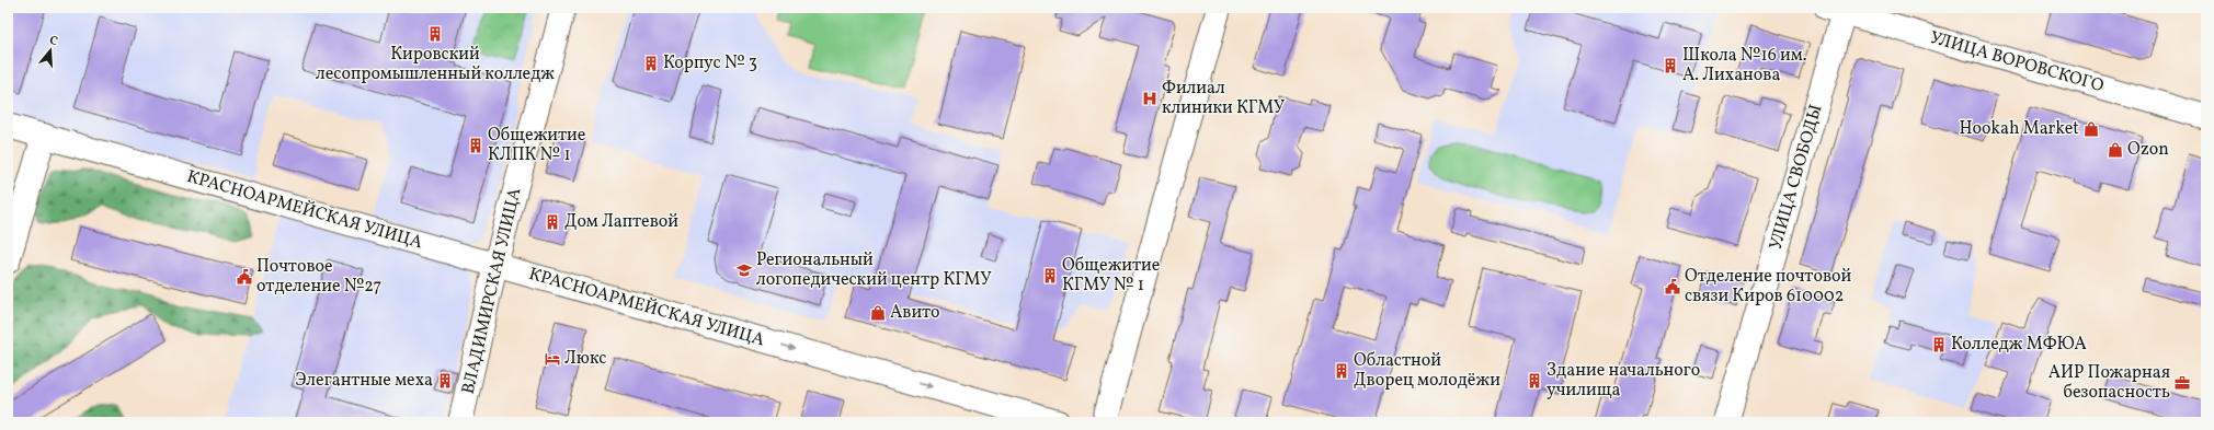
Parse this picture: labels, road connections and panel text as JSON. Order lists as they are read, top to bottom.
{
  "streets": {
    "street": [
      "УЛИЦА ВОРОВСКОГО",
      "УЛИЦА СВОБОДЫ",
      "КРАСНОАРМЕЙСКАЯ УЛИЦА",
      "ВЛАДИМИРСКАЯ УЛИЦА"
    ]
  },
  "crossings": [
    ["УЛИЦА ВОРОВСКОГО", "УЛИЦА СВОБОДЫ"],
    ["КРАСНОАРМЕЙСКАЯ УЛИЦА", "ВЛАДИМИРСКАЯ УЛИЦА"]
  ],
  "one_way": ["КРАСНОАРМЕЙСКАЯ УЛИЦА"],
  "places": {
    "building": [
      "Кировский лесопромышленный колледж",
      "Корпус № 3",
      "Школа №16 им. А. Лиханова",
      "Общежитие КЛПК № 1",
      "Дом Лаптевой",
      "Общежитие КГМУ № 1",
      "Колледж МФЮА",
      "Областной Дворец молодёжи",
      "Элегантные меха",
      "Здание начального училища"
    ],
    "hospital": ["Филиал клиники КГМУ"],
    "shop": ["Hookah Market", "Ozon", "Авито"],
    "school or university": ["Региональный логопедический центр КГМУ"],
    "public building": ["Почтовое отделение №27", "Отделение почтовой связи Киров 610002"],
    "hotel": ["Люкс"],
    "office": ["АИР Пожарная безопасность"]
  },
  "north": "top"
}
